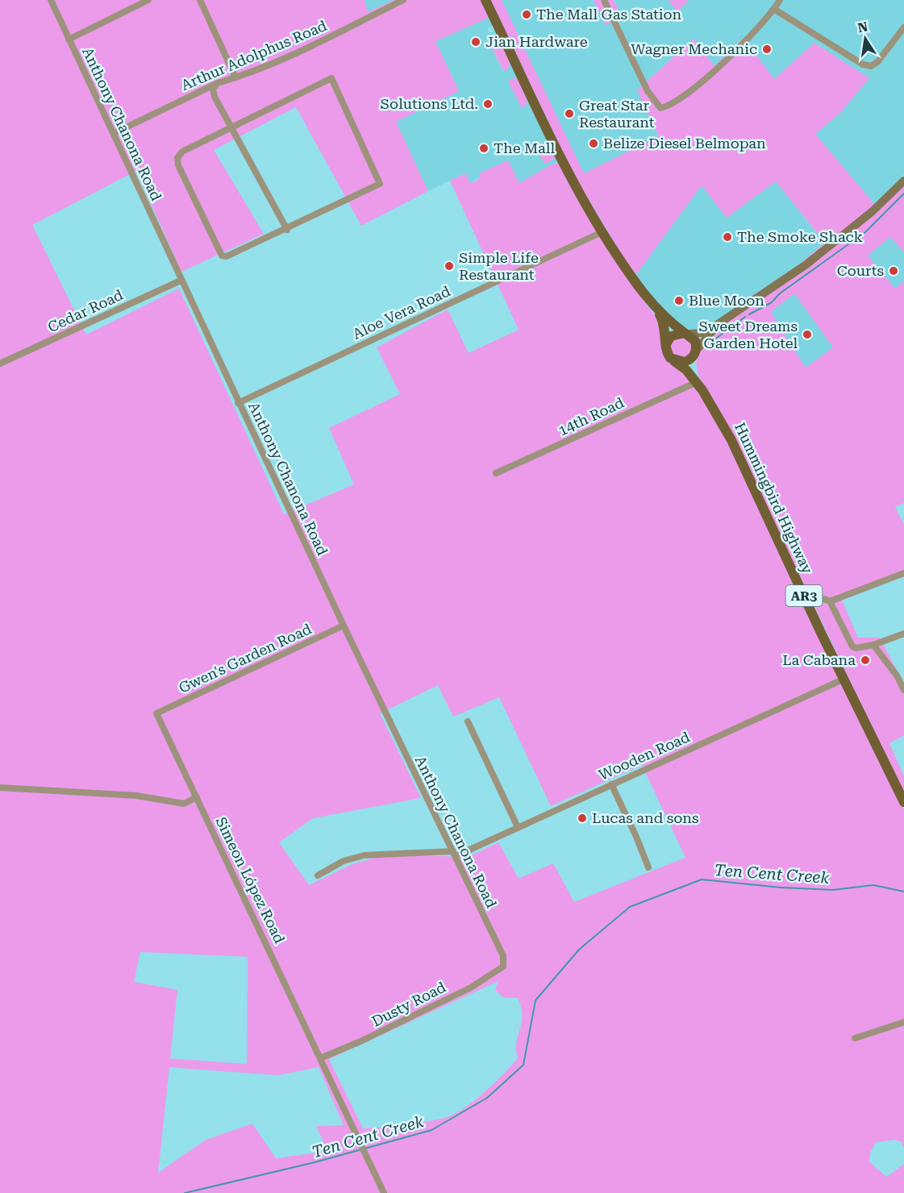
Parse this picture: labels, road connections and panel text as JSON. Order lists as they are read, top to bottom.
{
  "streets": {
    "main road": ["Hummingbird Highway", "AR3"],
    "street": [
      "Arthur Adolphus Road",
      "Anthony Chanona Road",
      "Cedar Road",
      "Aloe Vera Road",
      "14th Road",
      "Gwen's Garden Road",
      "Wooden Road",
      "Simeon López Road",
      "Dusty Road"
    ]
  },
  "crossings": [
    ["Arthur Adolphus Road", "Anthony Chanona Road"],
    ["Anthony Chanona Road", "Cedar Road"],
    ["Anthony Chanona Road", "Aloe Vera Road"],
    ["Anthony Chanona Road", "Gwen's Garden Road"],
    ["Anthony Chanona Road", "Wooden Road"],
    ["Anthony Chanona Road", "Dusty Road"],
    ["14th Road", "Hummingbird Highway"],
    ["Hummingbird Highway", "Wooden Road"],
    ["Gwen's Garden Road", "Simeon López Road"],
    ["Simeon López Road", "Dusty Road"]
  ],
  "water": ["Ten Cent Creek"],
  "places": [
    "The Mall Gas Station",
    "Jian Hardware",
    "Wagner Mechanic",
    "Solutions Ltd.",
    "Great Star Restaurant",
    "Belize Diesel Belmopan",
    "The Mall",
    "The Smoke Shack",
    "Simple Life Restaurant",
    "Courts",
    "Blue Moon",
    "Sweet Dreams Garden Hotel",
    "La Cabana",
    "Lucas and sons"
  ],
  "north": "top"
}
